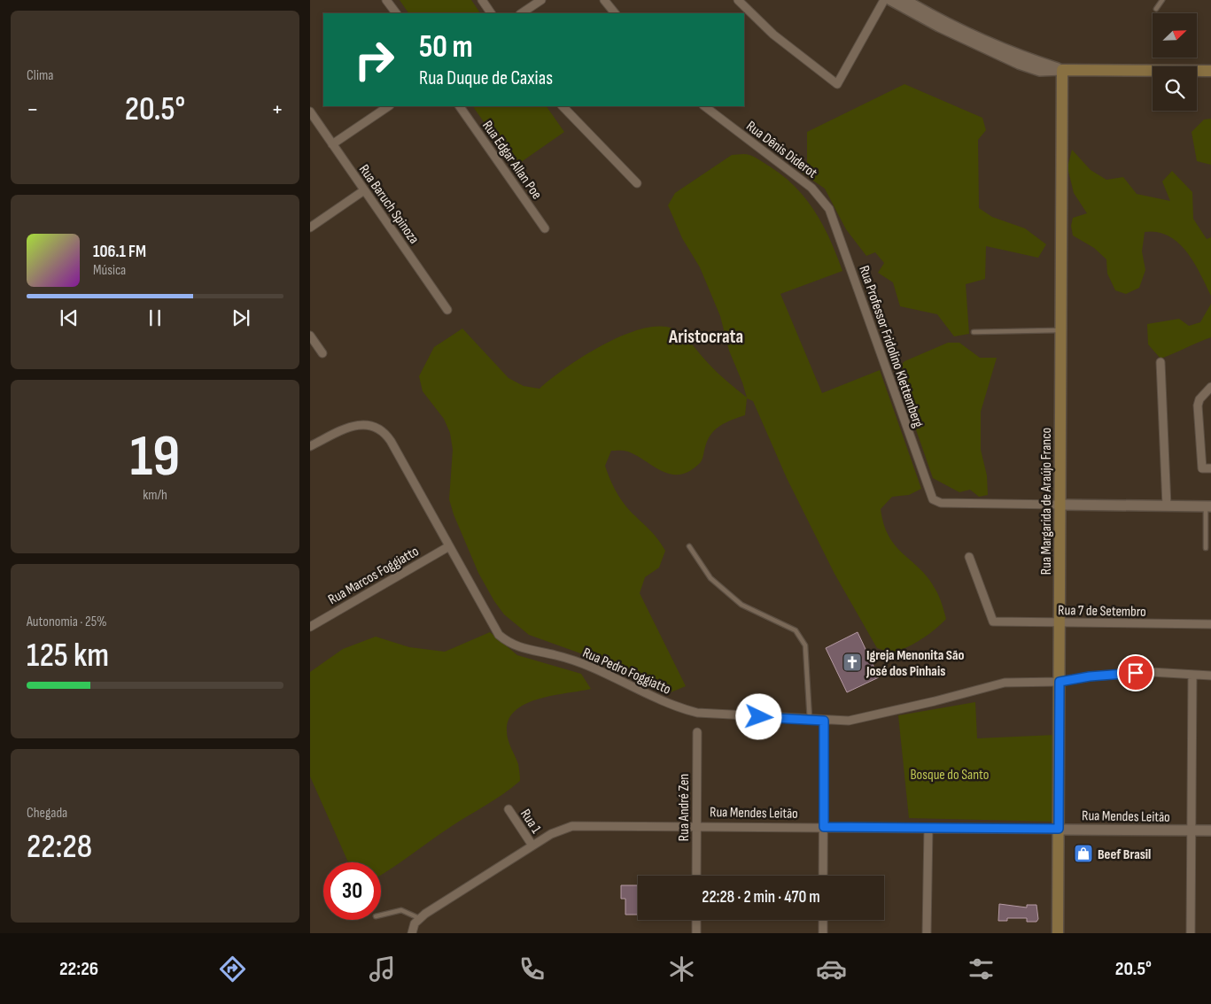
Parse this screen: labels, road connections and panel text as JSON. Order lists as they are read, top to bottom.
{
  "streets": {
    "main road": ["Rua Margarida de Araújo Franco"],
    "street": [
      "Rua Dênis Diderot",
      "Rua Edgar Allan Poe",
      "Rua Baruch Spinoza",
      "Rua Professor Fridolino Klettemberg",
      "Rua Marcos Foggiatto",
      "Rua 7 de Setembro",
      "Rua Pedro Foggiatto",
      "Rua André Zen",
      "Rua Mendes Leitão",
      "Rua 1"
    ]
  },
  "crossings": [
    ["Rua Dênis Diderot", "Rua Professor Fridolino Klettemberg"],
    ["Rua Professor Fridolino Klettemberg", "Rua Margarida de Araújo Franco"],
    ["Rua Margarida de Araújo Franco", "Rua 7 de Setembro"],
    ["Rua Margarida de Araújo Franco", "Rua Pedro Foggiatto"],
    ["Rua Margarida de Araújo Franco", "Rua Mendes Leitão"],
    ["Rua Marcos Foggiatto", "Rua Pedro Foggiatto"],
    ["Rua André Zen", "Rua Mendes Leitão"],
    ["Rua Mendes Leitão", "Rua 1"]
  ],
  "districts": ["Aristocrata"],
  "parks": ["Bosque do Santo"],
  "places": {
    "church": ["Igreja Menonita São José dos Pinhais"],
    "shop": ["Beef Brasil"]
  },
  "north": "top right",
  "page": {
    "tile": [
      "Clima",
      ["19", "km/h"],
      ["Autonomia · 25%", "125 km"],
      ["Chegada", "22:28"]
    ],
    "turn": ["50 m", "Rua Duque de Caxias"],
    "heat": ["−", "20.5°", "+"],
    "song": ["106.1 FM", "Música"],
    "limit": "30",
    "trip": "22:28 · 2 min · 470 m",
    "tabs": ["22:26", "20.5°"]
  }
}
